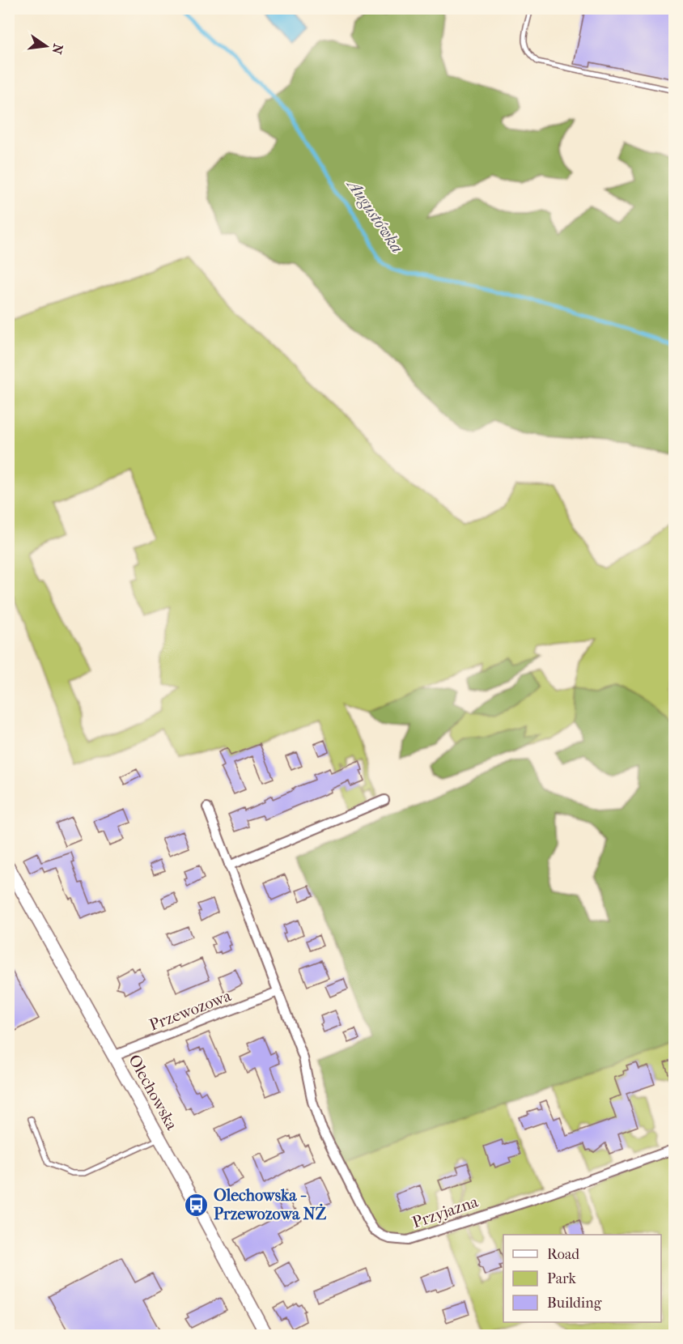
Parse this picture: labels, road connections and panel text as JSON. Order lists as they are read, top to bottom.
{
  "streets": {
    "street": ["Przewozowa", "Olechowska", "Przyjazna"]
  },
  "crossings": [
    ["Przewozowa", "Olechowska"],
    ["Przewozowa", "Przyjazna"]
  ],
  "water": ["Augustówka"],
  "places": {
    "bus stop": ["Olechowska - Przewozowa NŻ"]
  },
  "legend": ["Road", "Park", "Building"],
  "north": "right"
}
